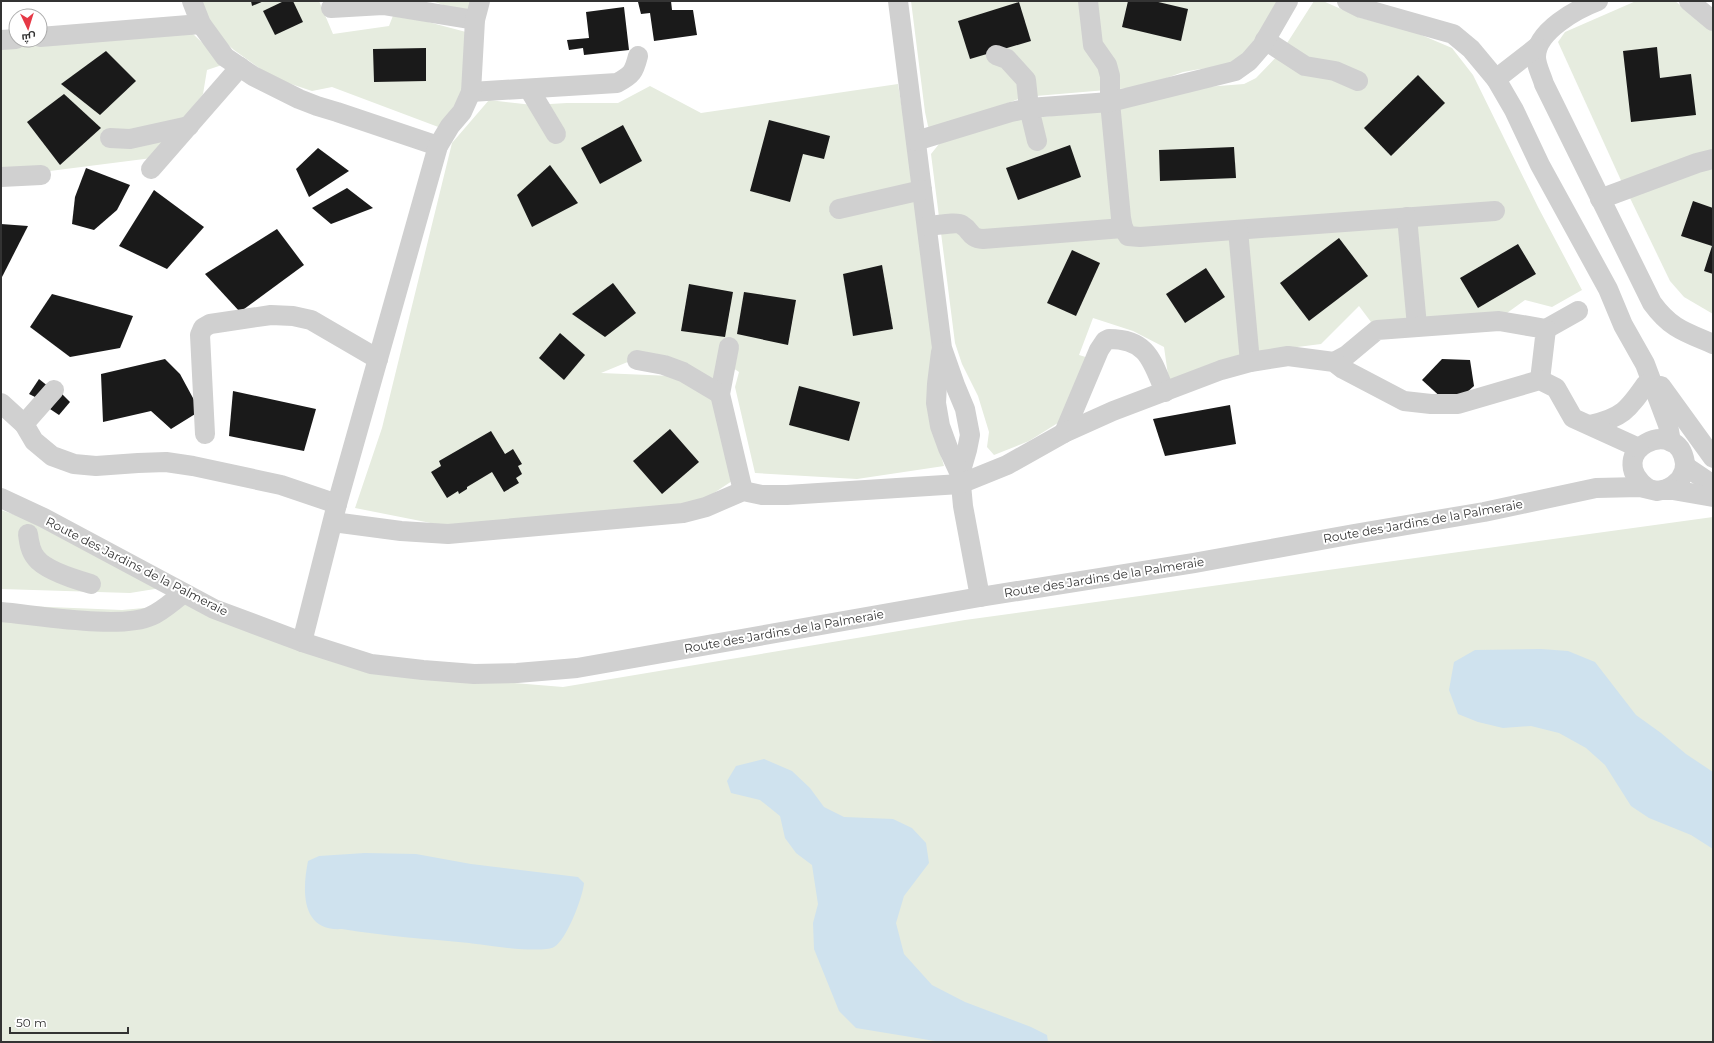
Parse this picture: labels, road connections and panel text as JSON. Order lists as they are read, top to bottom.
{
  "streets": {
    "street": ["Route des Jardins de la Palmeraie"]
  },
  "scale_bar": "50 m",
  "north": "bottom"
}
